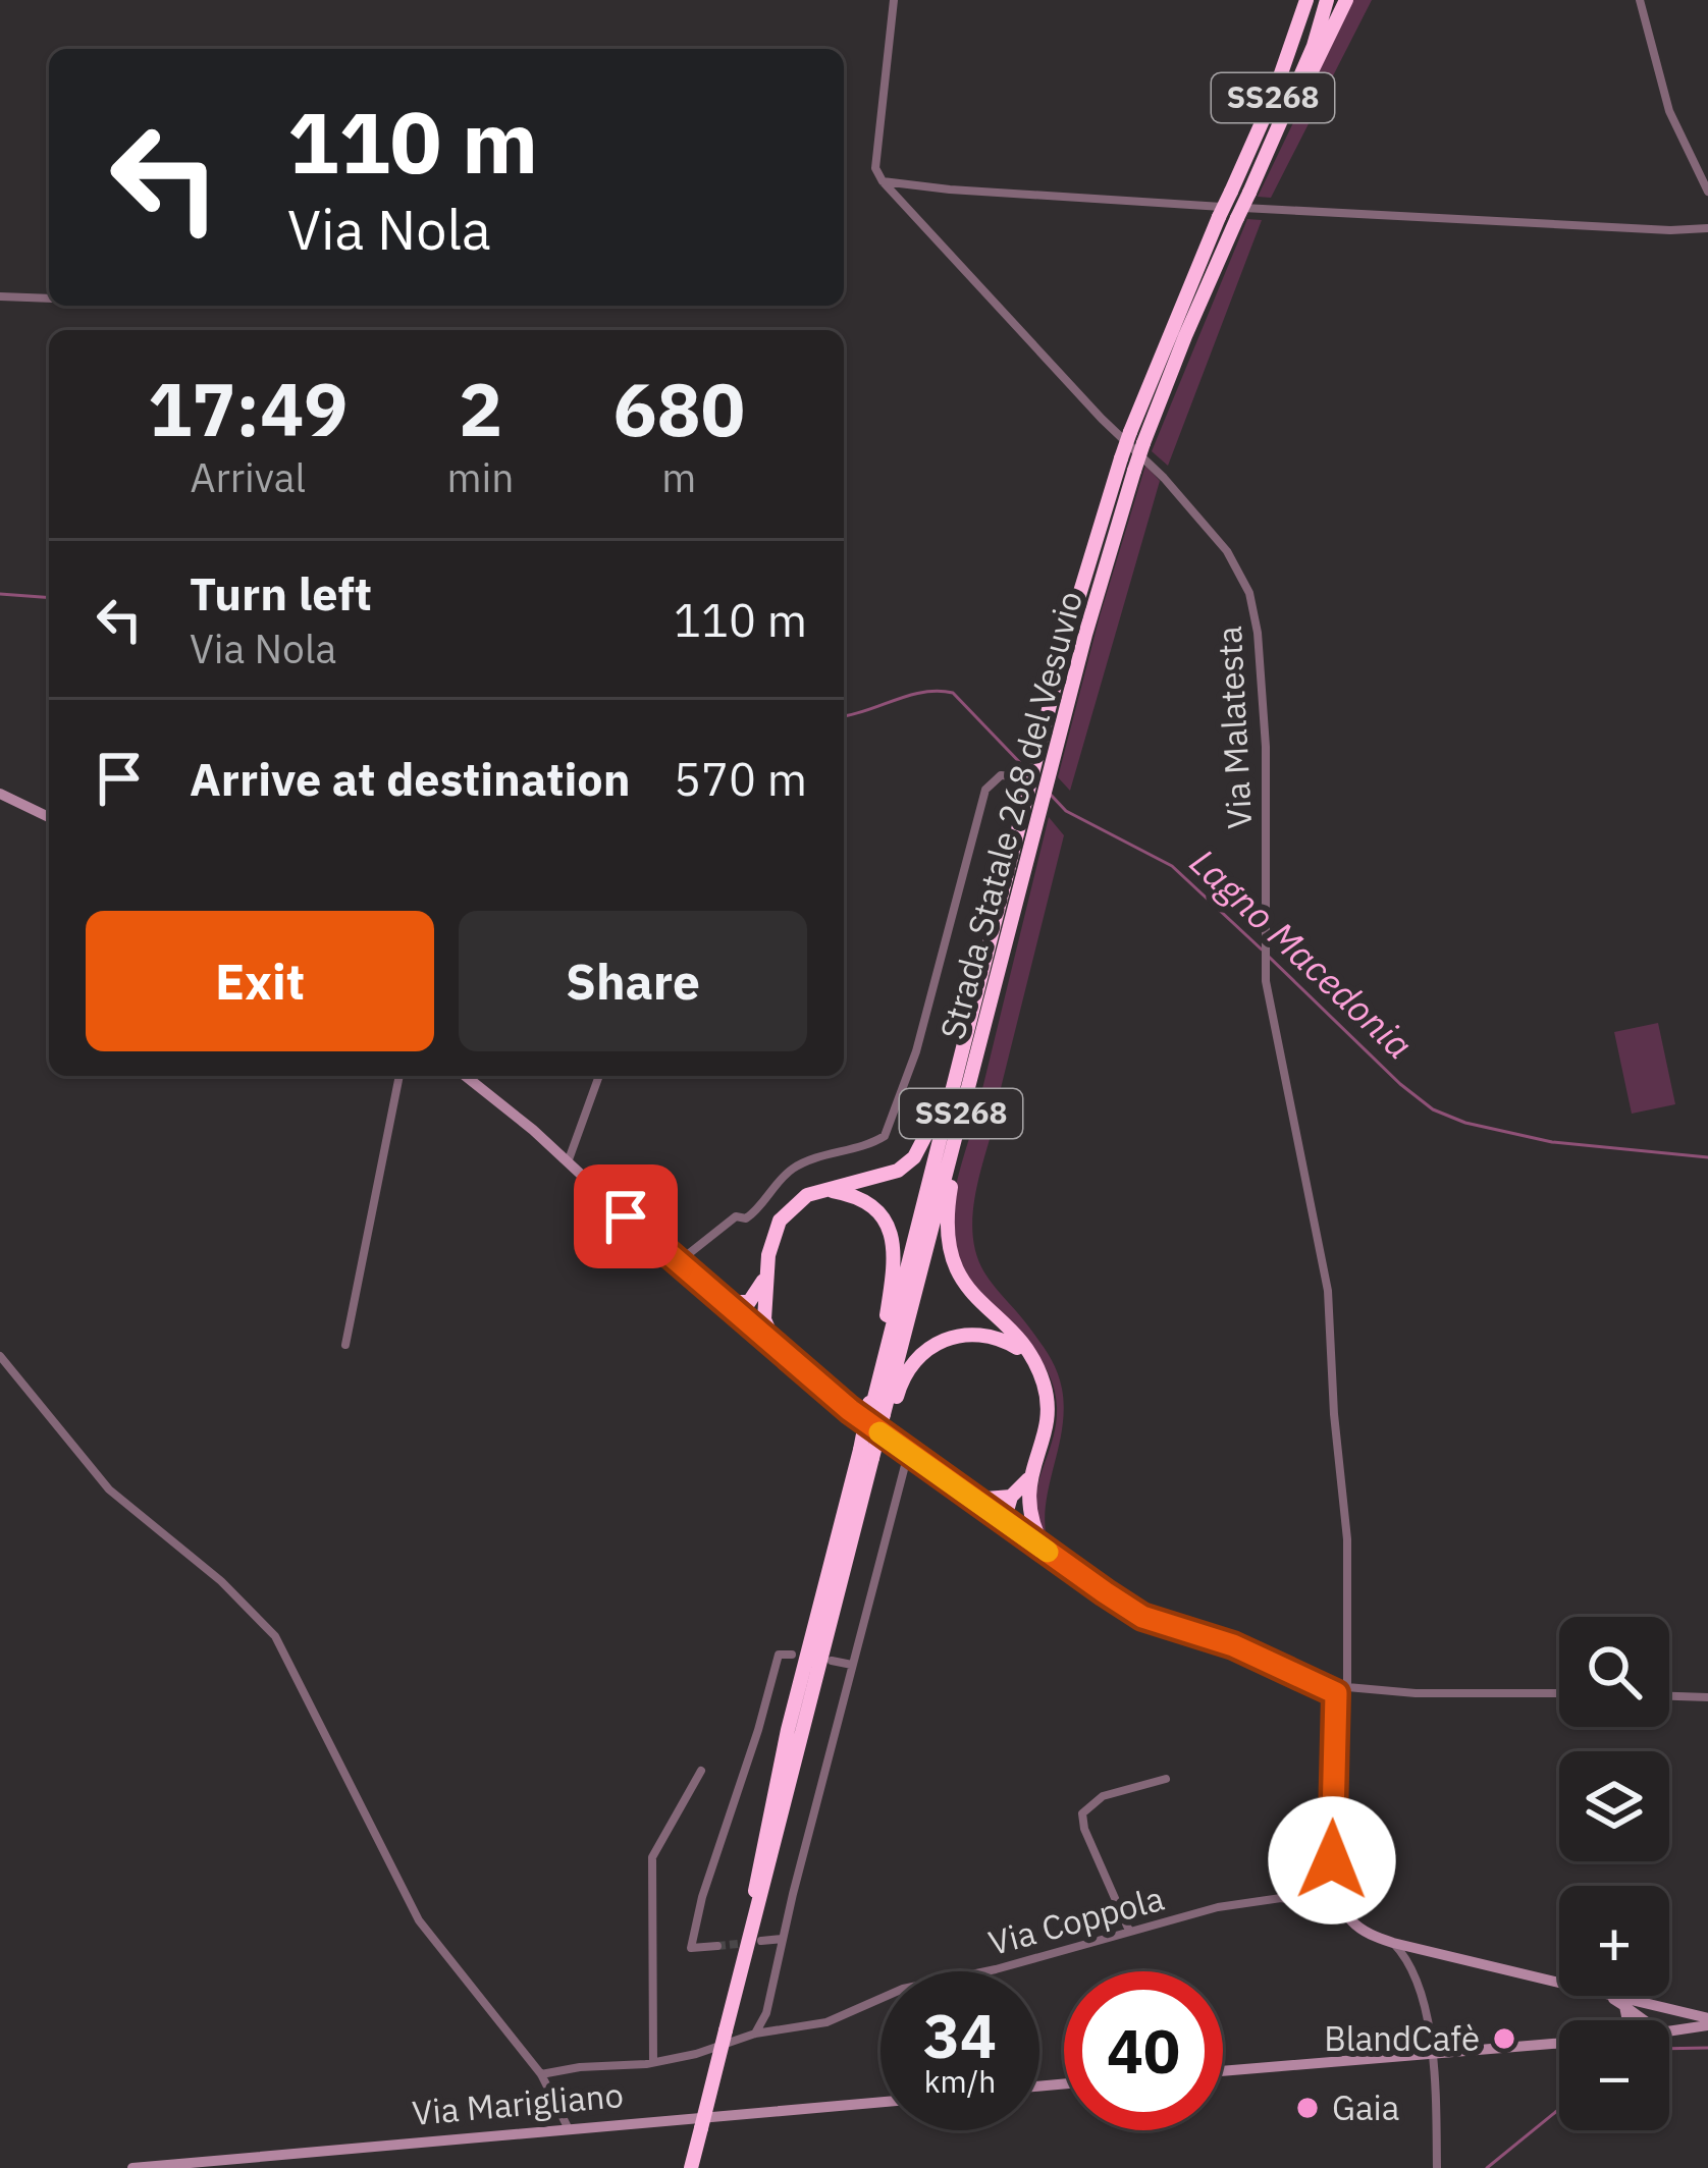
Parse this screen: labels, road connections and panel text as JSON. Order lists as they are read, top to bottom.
{
  "streets": {
    "highway": ["SS268", "Strada Statale 268 del Vesuvio"],
    "street": ["Via Malatesta", "Via Coppola", "Via Marigliano"]
  },
  "crossings": [
    ["SS268", "Strada Statale 268 del Vesuvio"]
  ],
  "water": ["Lagno Macedonia"],
  "places": ["BlandCafè", "Gaia"],
  "page": {
    "turn": ["110 m", "Via Nola"],
    "eta": [
      "17:49",
      "Arrival",
      "2",
      "min",
      "680",
      "m"
    ],
    "list": [
      {
        "name": "Turn left",
        "note": "Via Nola",
        "value": "110 m"
      },
      {
        "name": "Arrive at destination",
        "value": "570 m"
      }
    ],
    "buttons": ["Exit", "Share"],
    "map_buttons": ["+", "−"],
    "speed": "34 km/h",
    "limit": "40"
  }
}
